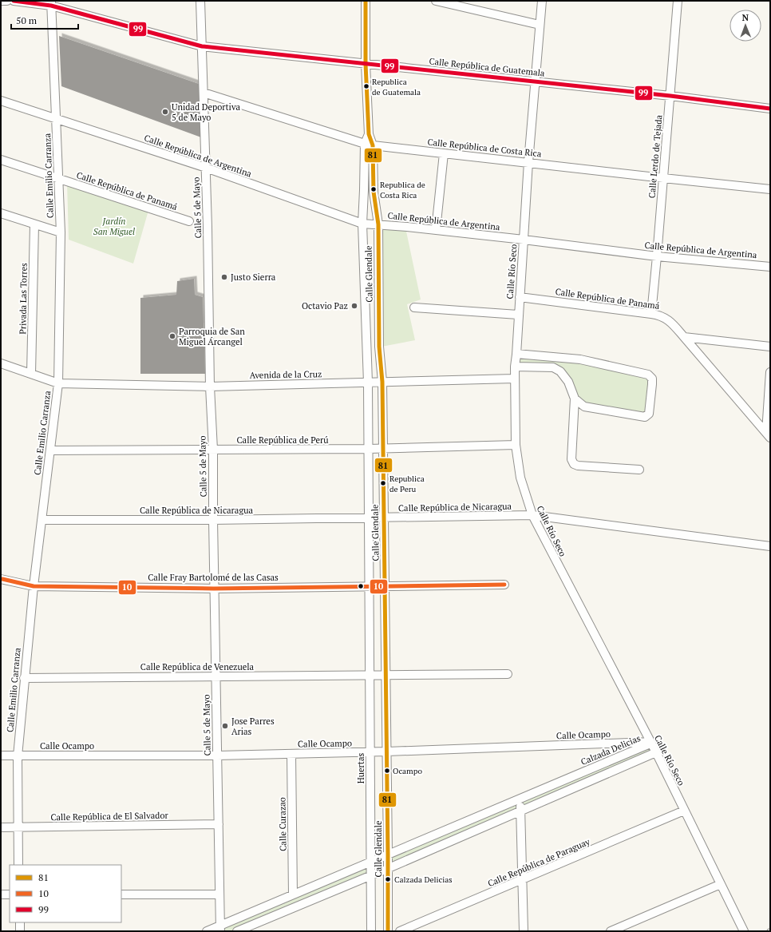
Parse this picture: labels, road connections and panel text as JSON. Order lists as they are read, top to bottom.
{
  "streets": {
    "street": [
      "Calle República de Guatemala",
      "Calle República de Costa Rica",
      "Calle República de Argentina",
      "Calle Lerdo de Tejada",
      "Calle Emilio Carranza",
      "Calle República de Panamá",
      "Calle 5 de Mayo",
      "Calle Río Seco",
      "Calle Glendale",
      "Privada Las Torres",
      "Avenida de la Cruz",
      "Calle República de Perú",
      "Calle República de Nicaragua",
      "Calle Fray Bartolomé de las Casas",
      "Calle República de Venezuela",
      "Calle Ocampo",
      "Calzada Delicias",
      "Huertas",
      "Calle República de El Salvador",
      "Calle Curazao",
      "Calle República de Paraguay"
    ]
  },
  "crossings": [
    ["Calle República de Guatemala", "Calle Lerdo de Tejada"],
    ["Calle República de Guatemala", "Calle Emilio Carranza"],
    ["Calle República de Guatemala", "Calle 5 de Mayo"],
    ["Calle República de Guatemala", "Calle Río Seco"],
    ["Calle República de Guatemala", "Calle Glendale"],
    ["Calle República de Costa Rica", "Calle Lerdo de Tejada"],
    ["Calle República de Costa Rica", "Calle 5 de Mayo"],
    ["Calle República de Costa Rica", "Calle Río Seco"],
    ["Calle República de Costa Rica", "Calle Glendale"],
    ["Calle República de Argentina", "Calle Lerdo de Tejada"],
    ["Calle República de Argentina", "Calle Emilio Carranza"],
    ["Calle República de Argentina", "Calle 5 de Mayo"],
    ["Calle República de Argentina", "Calle Río Seco"],
    ["Calle República de Argentina", "Calle Glendale"],
    ["Calle Lerdo de Tejada", "Calle República de Panamá"],
    ["Calle Emilio Carranza", "Calle República de Panamá"],
    ["Calle Emilio Carranza", "Avenida de la Cruz"],
    ["Calle Emilio Carranza", "Calle República de Perú"],
    ["Calle Emilio Carranza", "Calle República de Nicaragua"],
    ["Calle Emilio Carranza", "Calle Fray Bartolomé de las Casas"],
    ["Calle Emilio Carranza", "Calle República de Venezuela"],
    ["Calle Emilio Carranza", "Calle Ocampo"],
    ["Calle Emilio Carranza", "Calle República de El Salvador"],
    ["Calle República de Panamá", "Calle Río Seco"],
    ["Calle 5 de Mayo", "Avenida de la Cruz"],
    ["Calle 5 de Mayo", "Calle República de Perú"],
    ["Calle 5 de Mayo", "Calle República de Nicaragua"],
    ["Calle 5 de Mayo", "Calle Fray Bartolomé de las Casas"],
    ["Calle 5 de Mayo", "Calle República de Venezuela"],
    ["Calle 5 de Mayo", "Calle Ocampo"],
    ["Calle 5 de Mayo", "Calzada Delicias"],
    ["Calle 5 de Mayo", "Calle República de El Salvador"],
    ["Calle Río Seco", "Avenida de la Cruz"],
    ["Calle Río Seco", "Calle República de Perú"],
    ["Calle Río Seco", "Calle República de Nicaragua"],
    ["Calle Río Seco", "Calle Ocampo"],
    ["Calle Río Seco", "Calzada Delicias"],
    ["Calle Río Seco", "Calle República de Paraguay"],
    ["Calle Glendale", "Avenida de la Cruz"],
    ["Calle Glendale", "Calle República de Perú"],
    ["Calle Glendale", "Calle República de Nicaragua"],
    ["Calle Glendale", "Calle Fray Bartolomé de las Casas"],
    ["Calle Glendale", "Calle República de Venezuela"],
    ["Calle Glendale", "Calle Ocampo"],
    ["Calle Glendale", "Calzada Delicias"],
    ["Calle Glendale", "Huertas"],
    ["Privada Las Torres", "Avenida de la Cruz"],
    ["Calle Fray Bartolomé de las Casas", "Huertas"],
    ["Calle República de Venezuela", "Huertas"],
    ["Calle Ocampo", "Calzada Delicias"],
    ["Calle Ocampo", "Huertas"],
    ["Calle Ocampo", "Calle Curazao"],
    ["Calzada Delicias", "Huertas"],
    ["Calzada Delicias", "Calle Curazao"]
  ],
  "parks": ["Jardín San Miguel"],
  "places": [
    "Republica de Guatemala",
    "Unidad Deportiva 5 de Mayo",
    "Republica de Costa Rica",
    "Justo Sierra",
    "Octavio Paz",
    "Parroquia de San Miguel Árcangel",
    "Republica de Peru",
    "Jose Parres Arias",
    "Ocampo",
    "Calzada Delicias"
  ],
  "lines": ["transit line 81", "transit line 99", "transit line 10"],
  "legend": ["81", "10", "99"],
  "scale_bar": "50 m",
  "north": "top"
}
